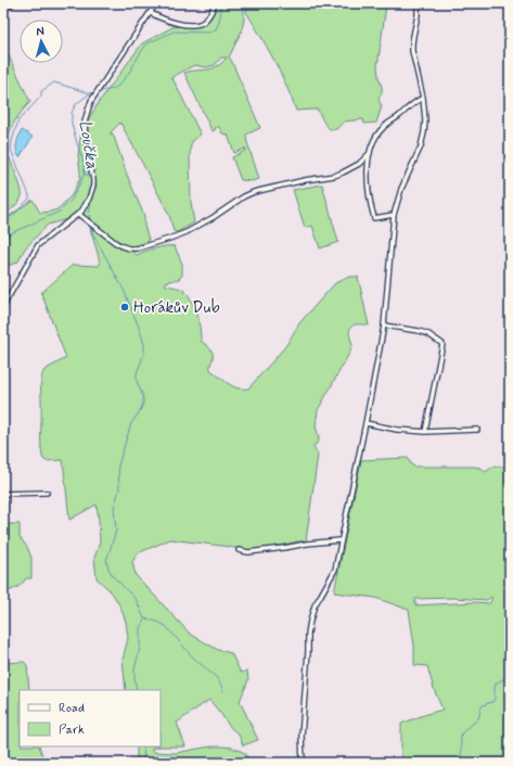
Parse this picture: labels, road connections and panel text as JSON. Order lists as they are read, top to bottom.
{
  "water": ["Loučka"],
  "places": ["Horákův Dub"],
  "legend": ["Road", "Park"],
  "north": "top"
}
